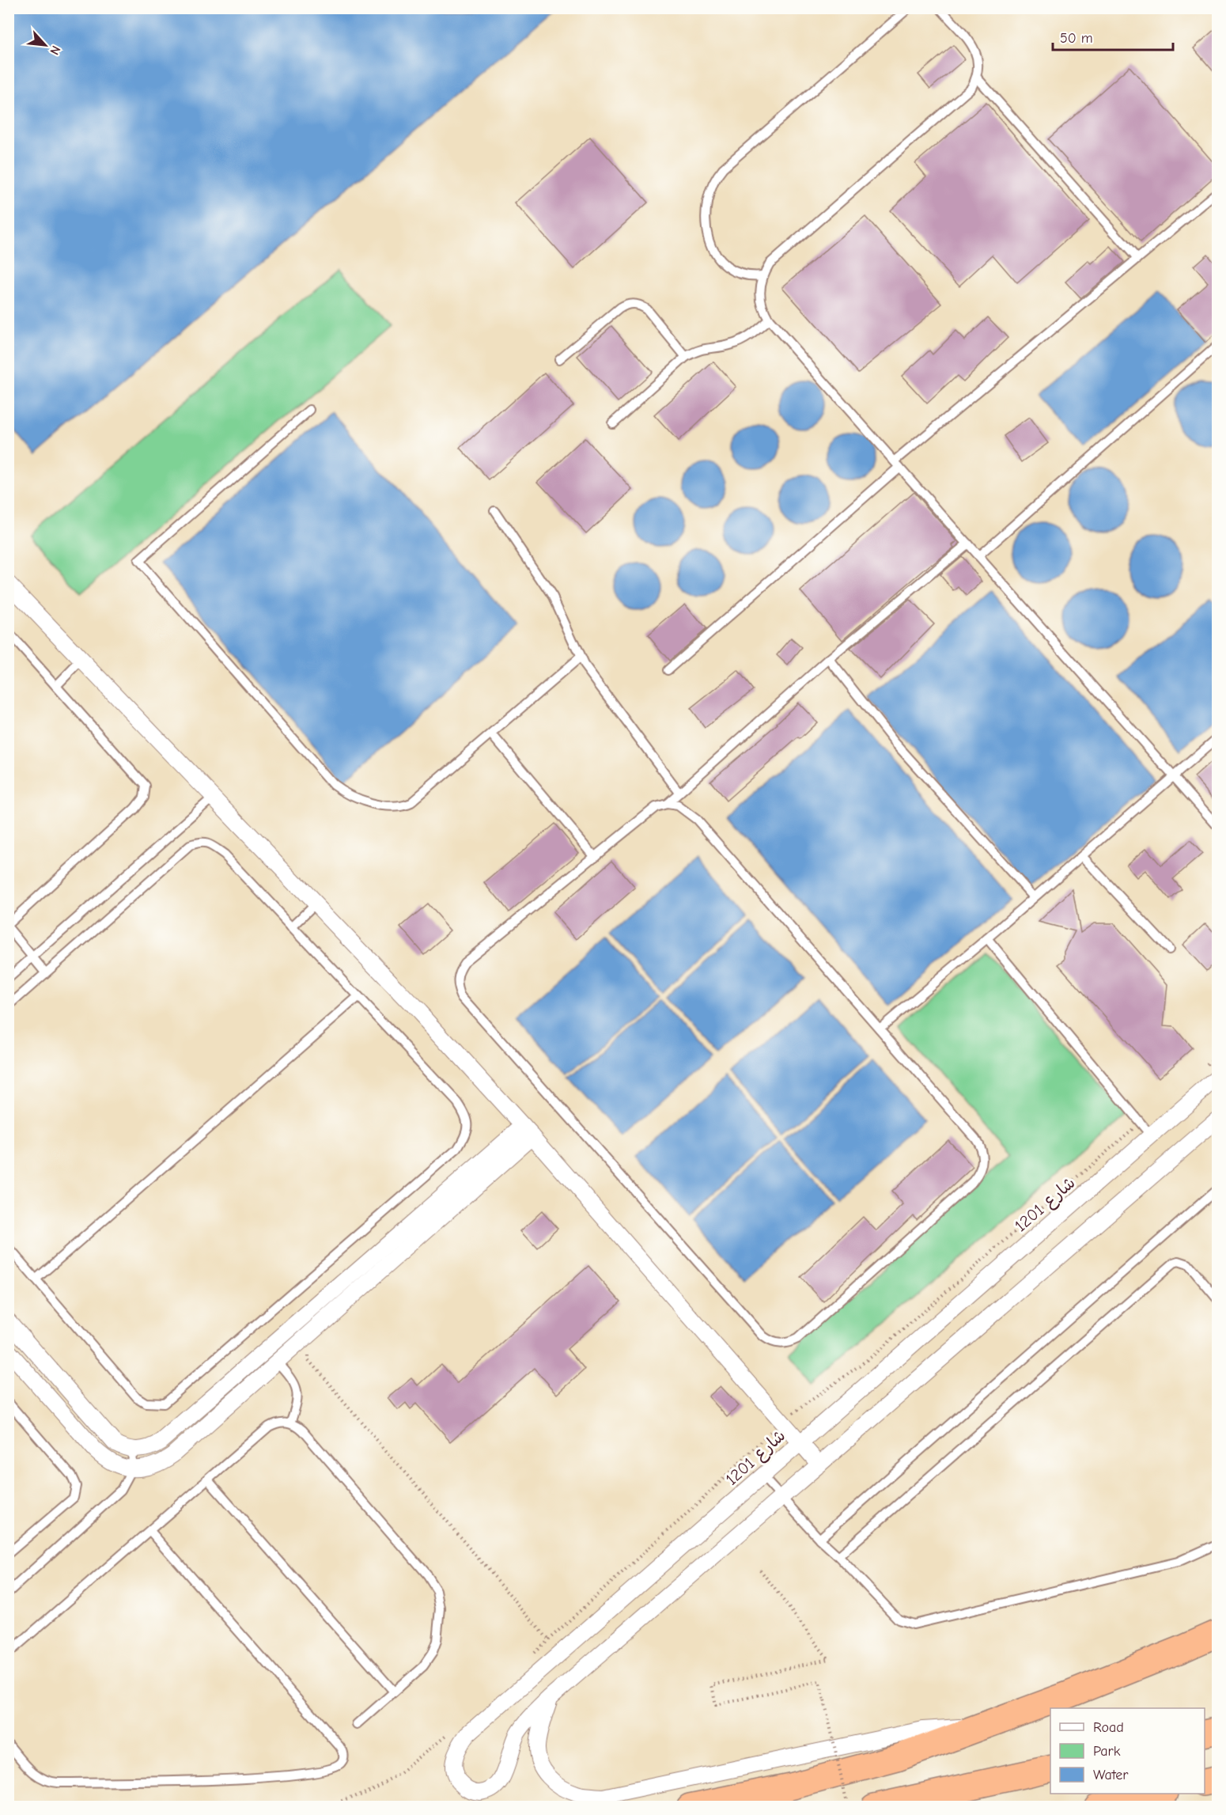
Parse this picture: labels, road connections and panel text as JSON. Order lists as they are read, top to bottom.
{
  "streets": {
    "street": ["شارع 1201"]
  },
  "legend": ["Road", "Park", "Water"],
  "scale_bar": "50 m",
  "north": "bottom right"
}
